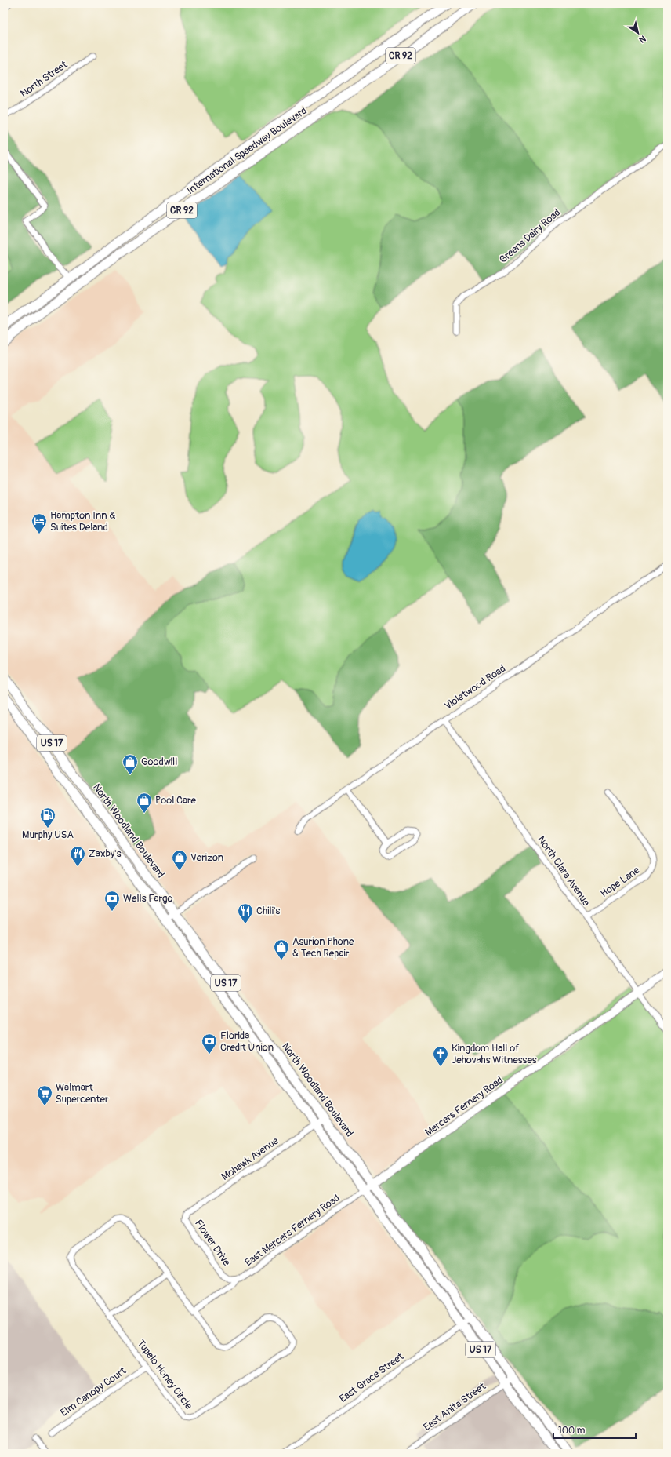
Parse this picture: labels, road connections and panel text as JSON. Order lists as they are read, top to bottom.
{
  "streets": {
    "main road": [
      "CR 92",
      "International Speedway Boulevard",
      "US 17",
      "North Woodland Boulevard"
    ],
    "street": [
      "North Street",
      "Greens Dairy Road",
      "Violetwood Road",
      "North Clara Avenue",
      "Hope Lane",
      "Mercers Fernery Road",
      "Mohawk Avenue",
      "East Mercers Fernery Road",
      "Flower Drive",
      "Tupelo Honey Circle",
      "East Grace Street",
      "Elm Canopy Court",
      "East Anita Street"
    ]
  },
  "crossings": [
    ["Violetwood Road", "North Clara Avenue"],
    ["North Woodland Boulevard", "Mercers Fernery Road"],
    ["North Woodland Boulevard", "Mohawk Avenue"],
    ["North Woodland Boulevard", "East Mercers Fernery Road"],
    ["North Woodland Boulevard", "East Grace Street"],
    ["North Woodland Boulevard", "East Anita Street"],
    ["North Clara Avenue", "Hope Lane"],
    ["North Clara Avenue", "Mercers Fernery Road"],
    ["Mercers Fernery Road", "East Mercers Fernery Road"],
    ["Mohawk Avenue", "Flower Drive"],
    ["East Mercers Fernery Road", "Flower Drive"],
    ["Tupelo Honey Circle", "Elm Canopy Court"]
  ],
  "places": {
    "hotel": ["Hampton Inn & Suites Deland"],
    "shop": [
      "Goodwill",
      "Pool Care",
      "Verizon",
      "Asurion Phone & Tech Repair"
    ],
    "fuel station": ["Murphy USA"],
    "restaurant": ["Zaxby's", "Chili's"],
    "bank": ["Wells Fargo", "Florida Credit Union"],
    "church": ["Kingdom Hall of Jehovahs Witnesses"],
    "supermarket": ["Walmart Supercenter"]
  },
  "scale_bar": "100 m",
  "north": "bottom right"
}
